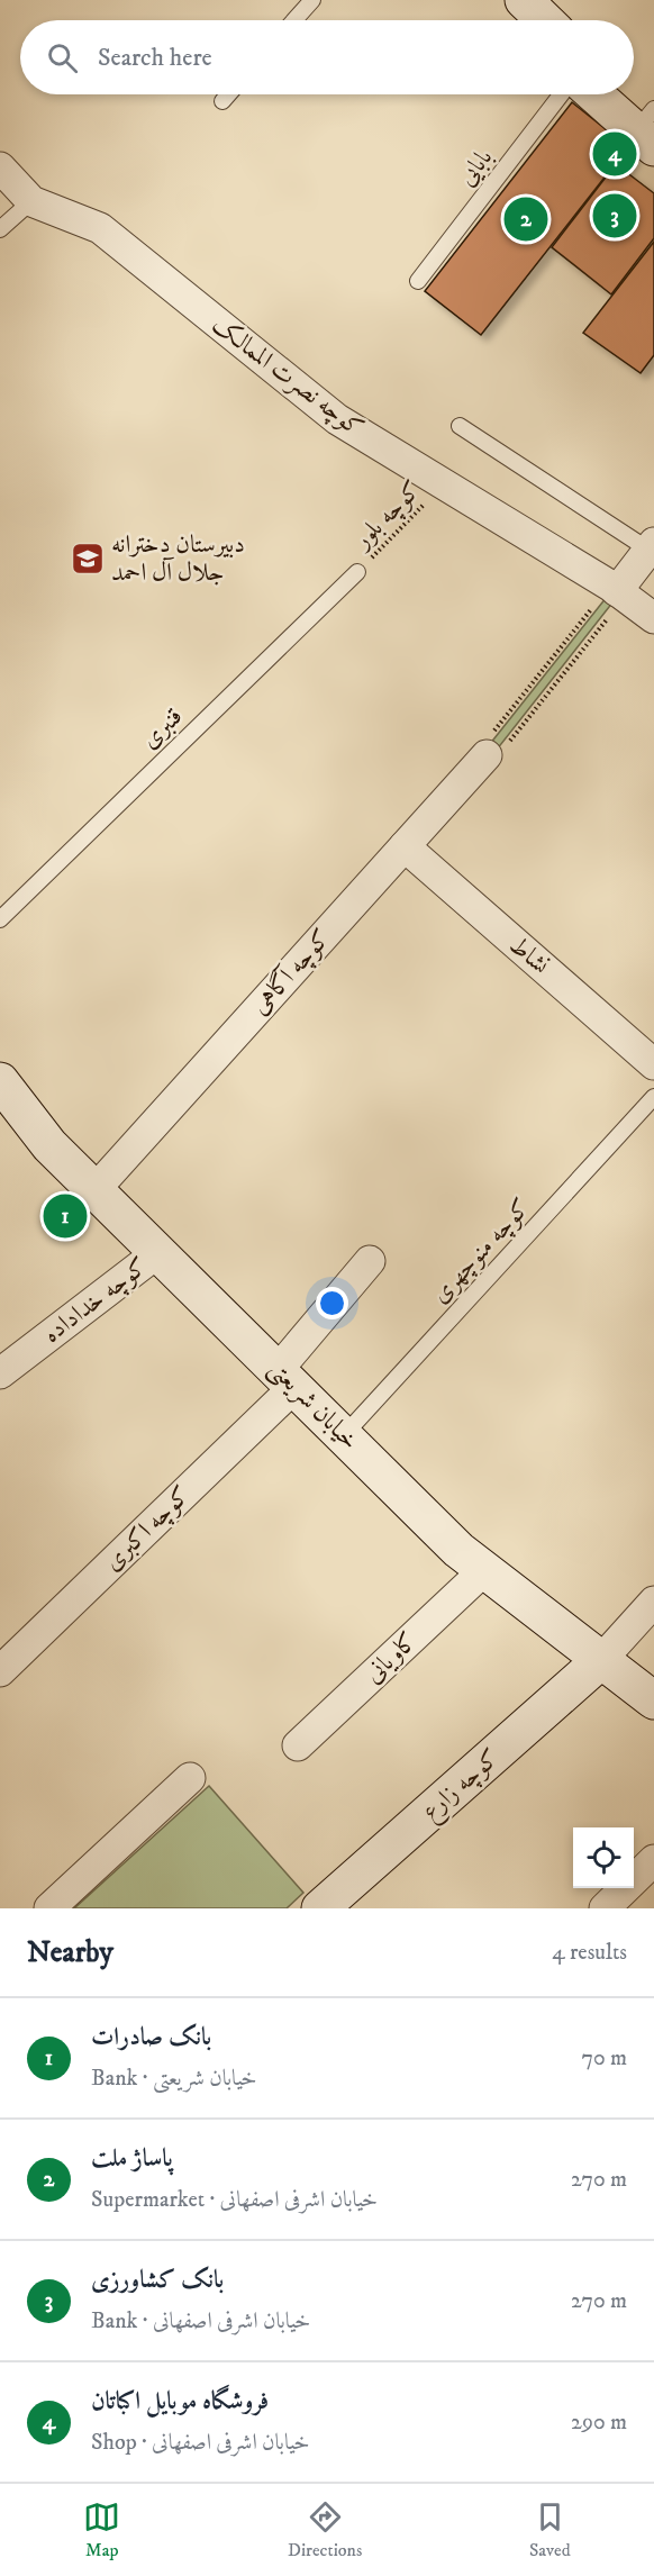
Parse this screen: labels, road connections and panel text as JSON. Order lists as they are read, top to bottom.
{
  "streets": {
    "main road": ["خیابان شریعتی", "کوچه زارع"],
    "street": [
      "کوچه نصرت الممالک",
      "نشاط",
      "کوچه آگاهی",
      "کوچه خداداده",
      "کوچه اکبری",
      "کاویانی"
    ],
    "lane": ["بابایی", "قنبری", "کوچه منوچهری"],
    "path": ["کوچه بلور"]
  },
  "crossings": [
    ["کوچه نصرت الممالک", "کوچه بلور"],
    ["کوچه بلور", "قنبری"],
    ["نشاط", "کوچه آگاهی"],
    ["کوچه آگاهی", "خیابان شریعتی"],
    ["کوچه منوچهری", "خیابان شریعتی"],
    ["کوچه خداداده", "خیابان شریعتی"],
    ["خیابان شریعتی", "کوچه اکبری"],
    ["خیابان شریعتی", "کاویانی"],
    ["خیابان شریعتی", "کوچه زارع"]
  ],
  "places": {
    "school or university": ["دبیرستان دخترانه جلال آل احمد"]
  },
  "page": {
    "search": "Search here",
    "pins": [
      "4",
      "3",
      "2",
      "1"
    ],
    "heading": ["Nearby", "4 results"],
    "list": [
      {
        "mark": "1",
        "name": "بانک صادرات",
        "note": "Bank · خیابان شریعتی",
        "value": "70 m"
      },
      {
        "mark": "2",
        "name": "پاساژ ملت",
        "note": "Supermarket · خیابان اشرفی اصفهانی",
        "value": "270 m"
      },
      {
        "mark": "3",
        "name": "بانک کشاورزی",
        "note": "Bank · خیابان اشرفی اصفهانی",
        "value": "270 m"
      },
      {
        "mark": "4",
        "name": "فروشگاه موبایل اکباتان",
        "note": "Shop · خیابان اشرفی اصفهانی",
        "value": "290 m"
      }
    ],
    "nav": ["Map", "Directions", "Saved"]
  }
}
